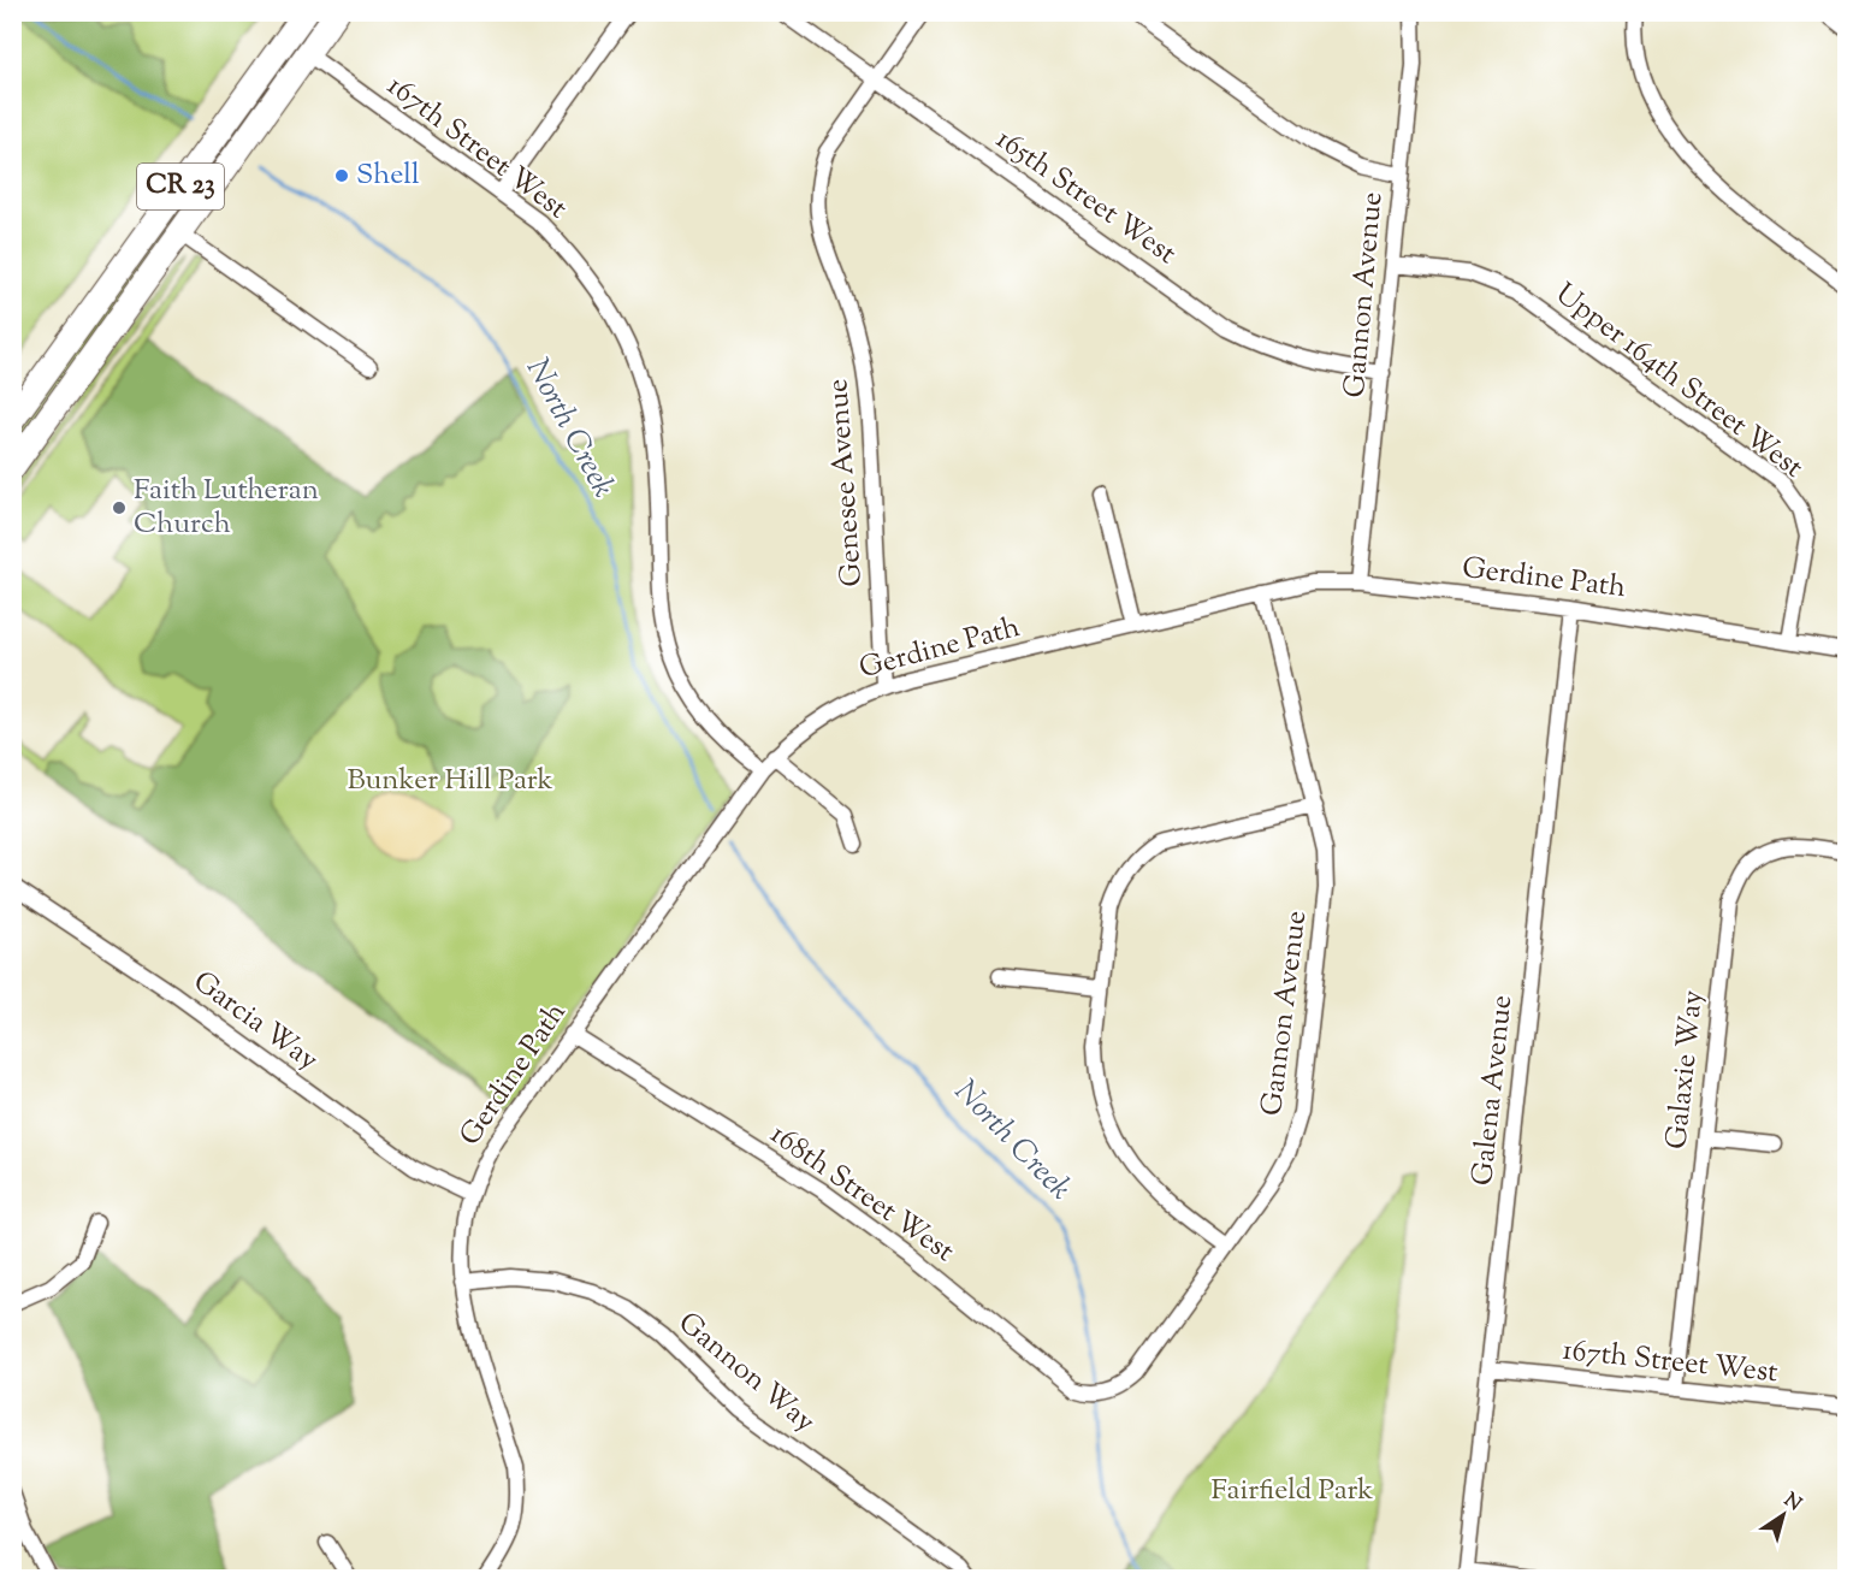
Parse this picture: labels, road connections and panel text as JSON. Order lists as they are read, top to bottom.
{
  "streets": {
    "main road": ["CR 23"],
    "street": [
      "167th Street West",
      "165th Street West",
      "Gannon Avenue",
      "Upper 164th Street West",
      "Genesee Avenue",
      "Gerdine Path",
      "Garcia Way",
      "Galaxie Way",
      "Galena Avenue",
      "168th Street West",
      "Gannon Way"
    ]
  },
  "crossings": [
    ["167th Street West", "CR 23"],
    ["167th Street West", "Gerdine Path"],
    ["167th Street West", "Galaxie Way"],
    ["167th Street West", "Galena Avenue"],
    ["165th Street West", "Gannon Avenue"],
    ["165th Street West", "Genesee Avenue"],
    ["Gannon Avenue", "Upper 164th Street West"],
    ["Gannon Avenue", "Gerdine Path"],
    ["Gannon Avenue", "168th Street West"],
    ["Upper 164th Street West", "Gerdine Path"],
    ["Genesee Avenue", "Gerdine Path"],
    ["Gerdine Path", "Garcia Way"],
    ["Gerdine Path", "Galena Avenue"],
    ["Gerdine Path", "168th Street West"],
    ["Gerdine Path", "Gannon Way"]
  ],
  "water": ["North Creek"],
  "parks": ["Bunker Hill Park", "Fairfield Park"],
  "places": ["Shell", "Faith Lutheran Church"],
  "north": "top right"
}
